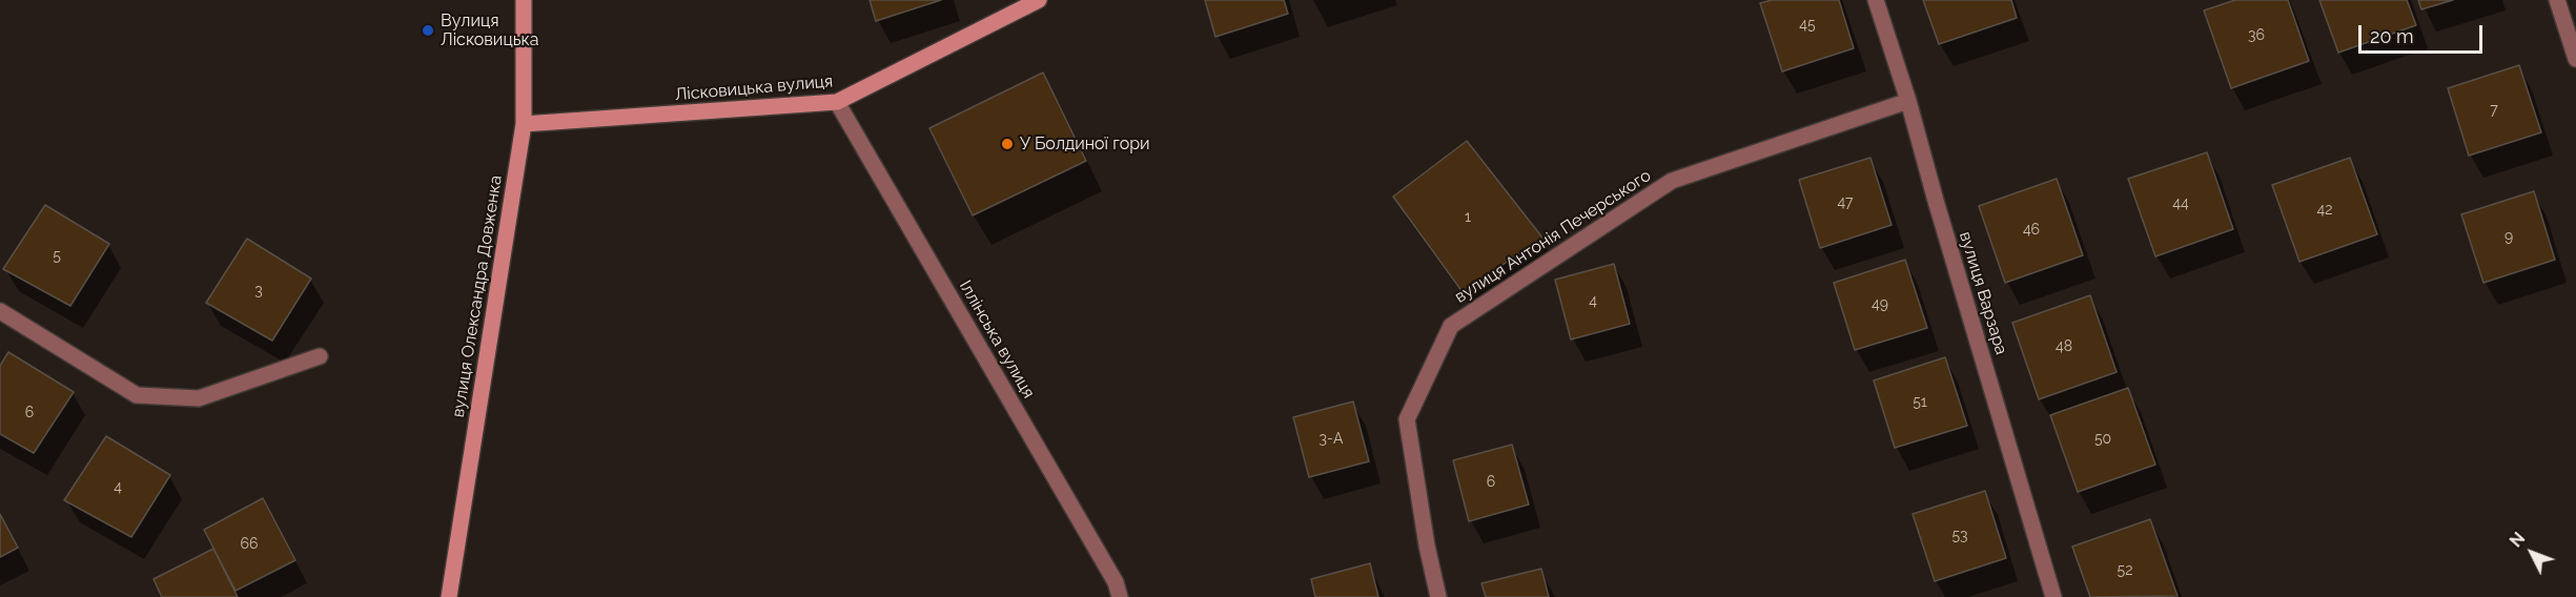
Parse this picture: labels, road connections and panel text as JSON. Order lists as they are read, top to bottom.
{
  "streets": {
    "main road": ["Лісковицька вулиця", "вулиця Олександра Довженка"],
    "street": ["вулиця Антонія Печерського", "вулиця Варзара", "Іллінська вулиця"]
  },
  "crossings": [
    ["Лісковицька вулиця", "вулиця Олександра Довженка"],
    ["Лісковицька вулиця", "Іллінська вулиця"],
    ["вулиця Антонія Печерського", "вулиця Варзара"]
  ],
  "places": ["Вулиця Лісковицька", "У Болдиної гори"],
  "house_numbers": [
    "45",
    "36",
    "7",
    "47",
    "44",
    "42",
    "1",
    "46",
    "9",
    "5",
    "3",
    "4",
    "49",
    "48",
    "51",
    "6",
    "3-А",
    "50",
    "6",
    "4",
    "53",
    "66",
    "52"
  ],
  "scale_bar": "20 m",
  "north": "top left"
}
